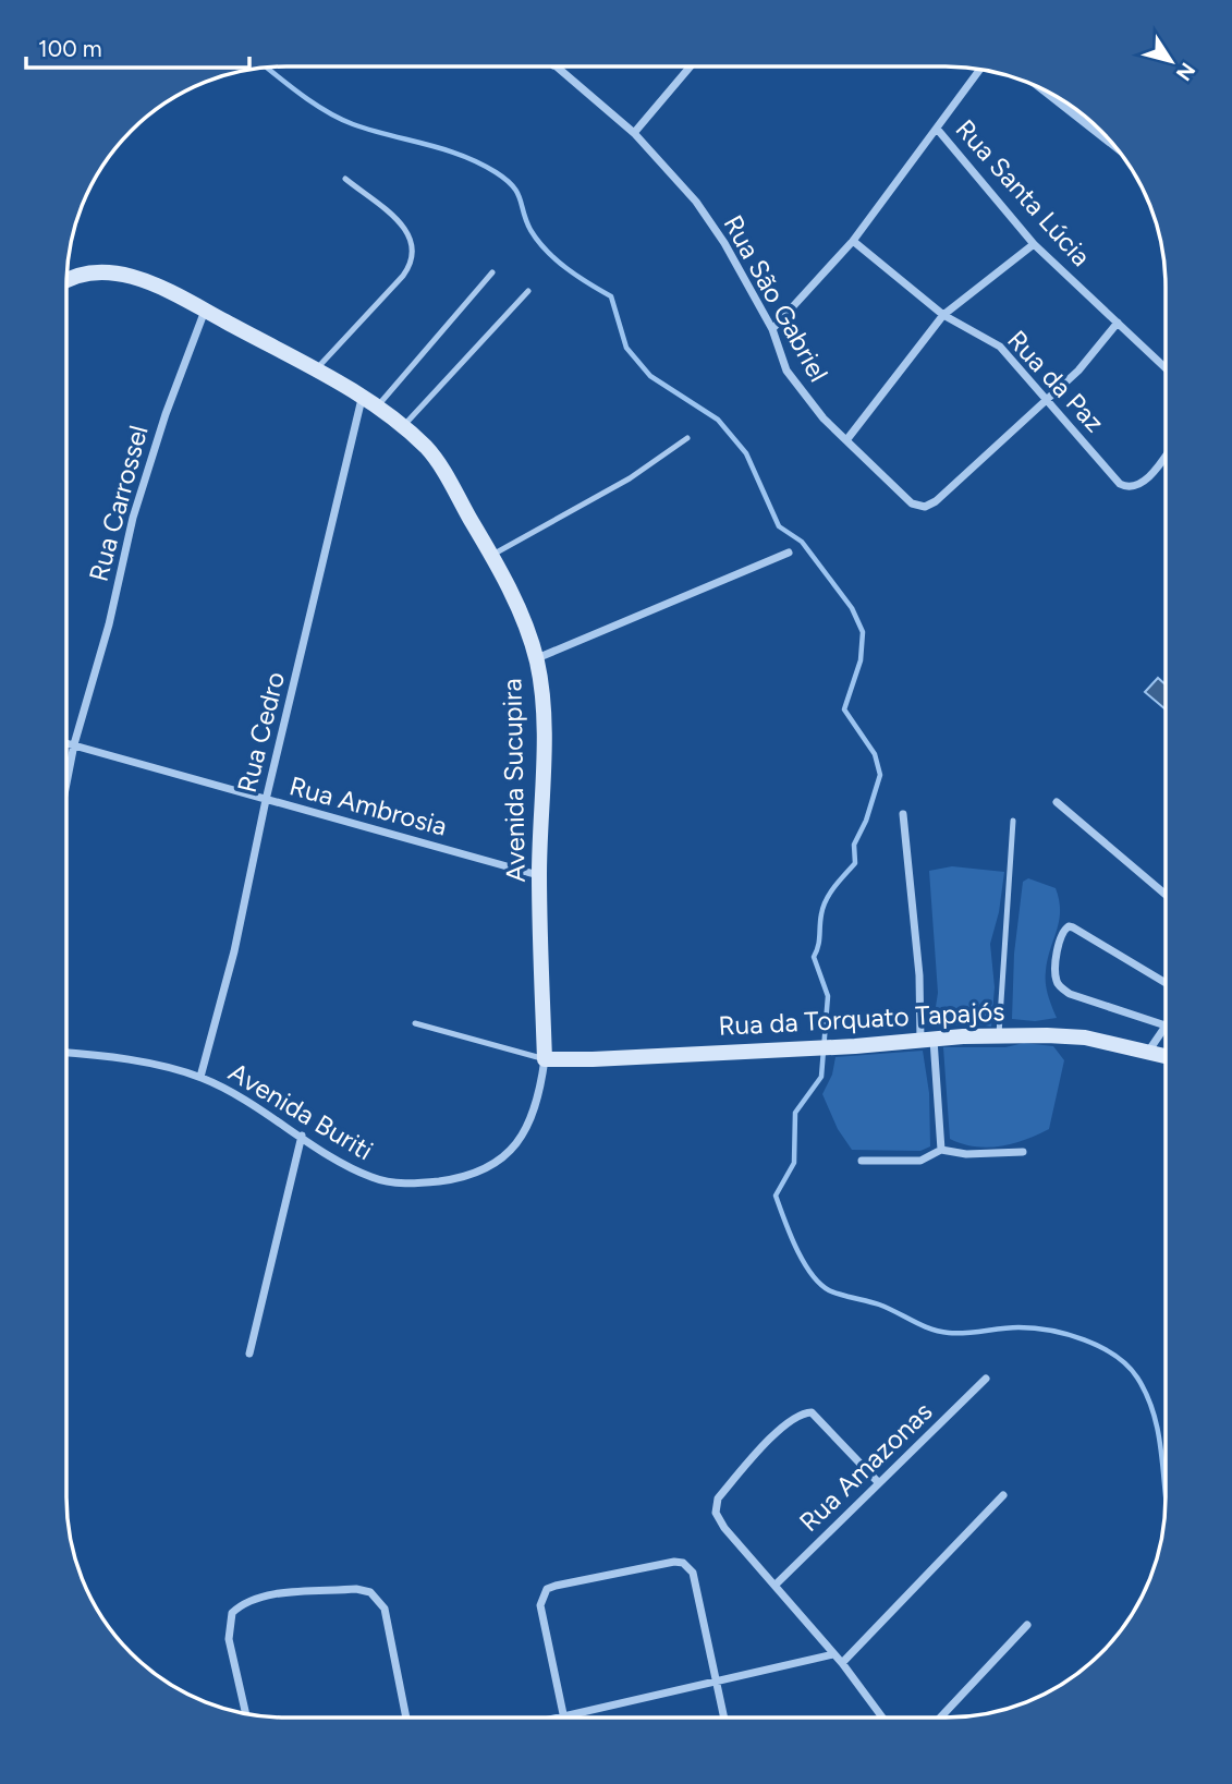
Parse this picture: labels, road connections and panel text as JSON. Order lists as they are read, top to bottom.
{
  "streets": {
    "street": [
      "Rua Santa Lúcia",
      "Rua São Gabriel",
      "Rua da Paz",
      "Rua Carrossel",
      "Rua Cedro",
      "Avenida Sucupira",
      "Rua Ambrosia",
      "Rua da Torquato Tapajós",
      "Avenida Buriti",
      "Rua Amazonas"
    ]
  },
  "crossings": [
    ["Rua São Gabriel", "Rua da Paz"],
    ["Rua Carrossel", "Avenida Sucupira"],
    ["Rua Carrossel", "Rua Ambrosia"],
    ["Rua Cedro", "Avenida Sucupira"],
    ["Rua Cedro", "Rua Ambrosia"],
    ["Rua Cedro", "Avenida Buriti"],
    ["Avenida Sucupira", "Rua Ambrosia"],
    ["Avenida Sucupira", "Rua da Torquato Tapajós"],
    ["Avenida Sucupira", "Avenida Buriti"],
    ["Rua da Torquato Tapajós", "Avenida Buriti"]
  ],
  "scale_bar": "100 m",
  "north": "bottom right"
}
